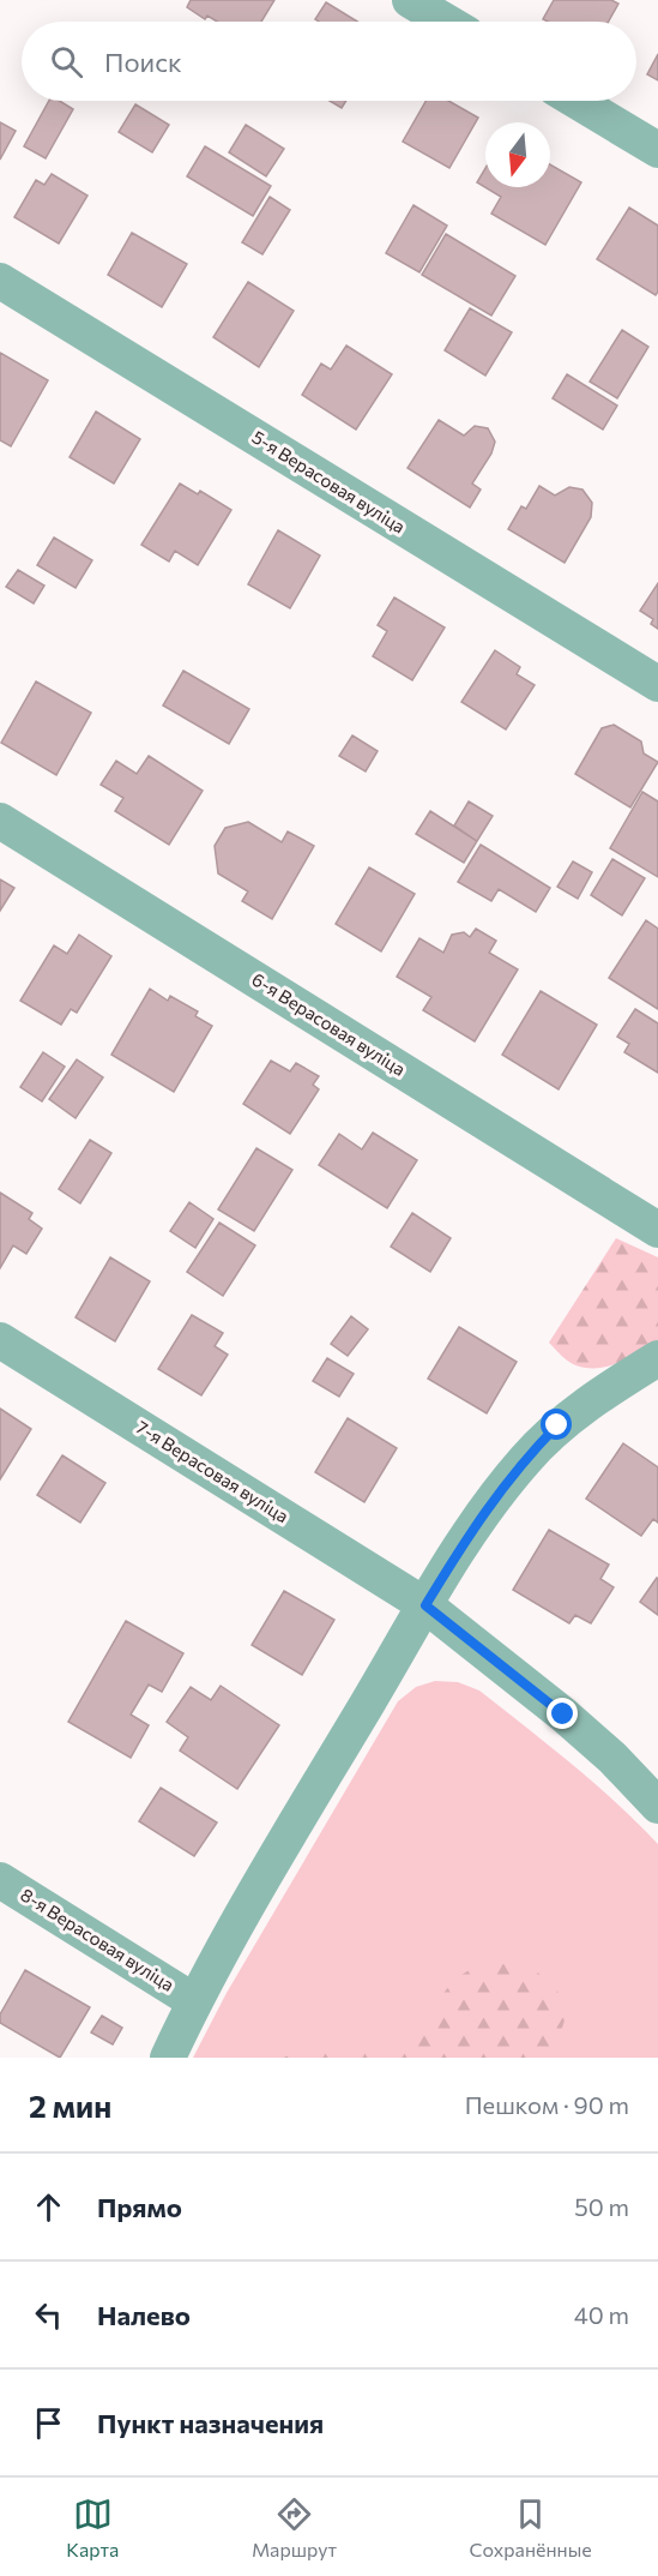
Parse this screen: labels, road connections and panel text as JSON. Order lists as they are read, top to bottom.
{
  "streets": {
    "street": [
      "5-я Верасовая вуліца",
      "6-я Верасовая вуліца",
      "7-я Верасовая вуліца",
      "8-я Верасовая вуліца"
    ]
  },
  "north": "bottom",
  "page": {
    "search": "Поиск",
    "heading": ["2 мин", "Пешком · 90 m"],
    "list": [
      ["Прямо", "50 m"],
      ["Налево", "40 m"],
      "Пункт назначения"
    ],
    "nav": ["Карта", "Маршрут", "Сохранённые"]
  }
}
